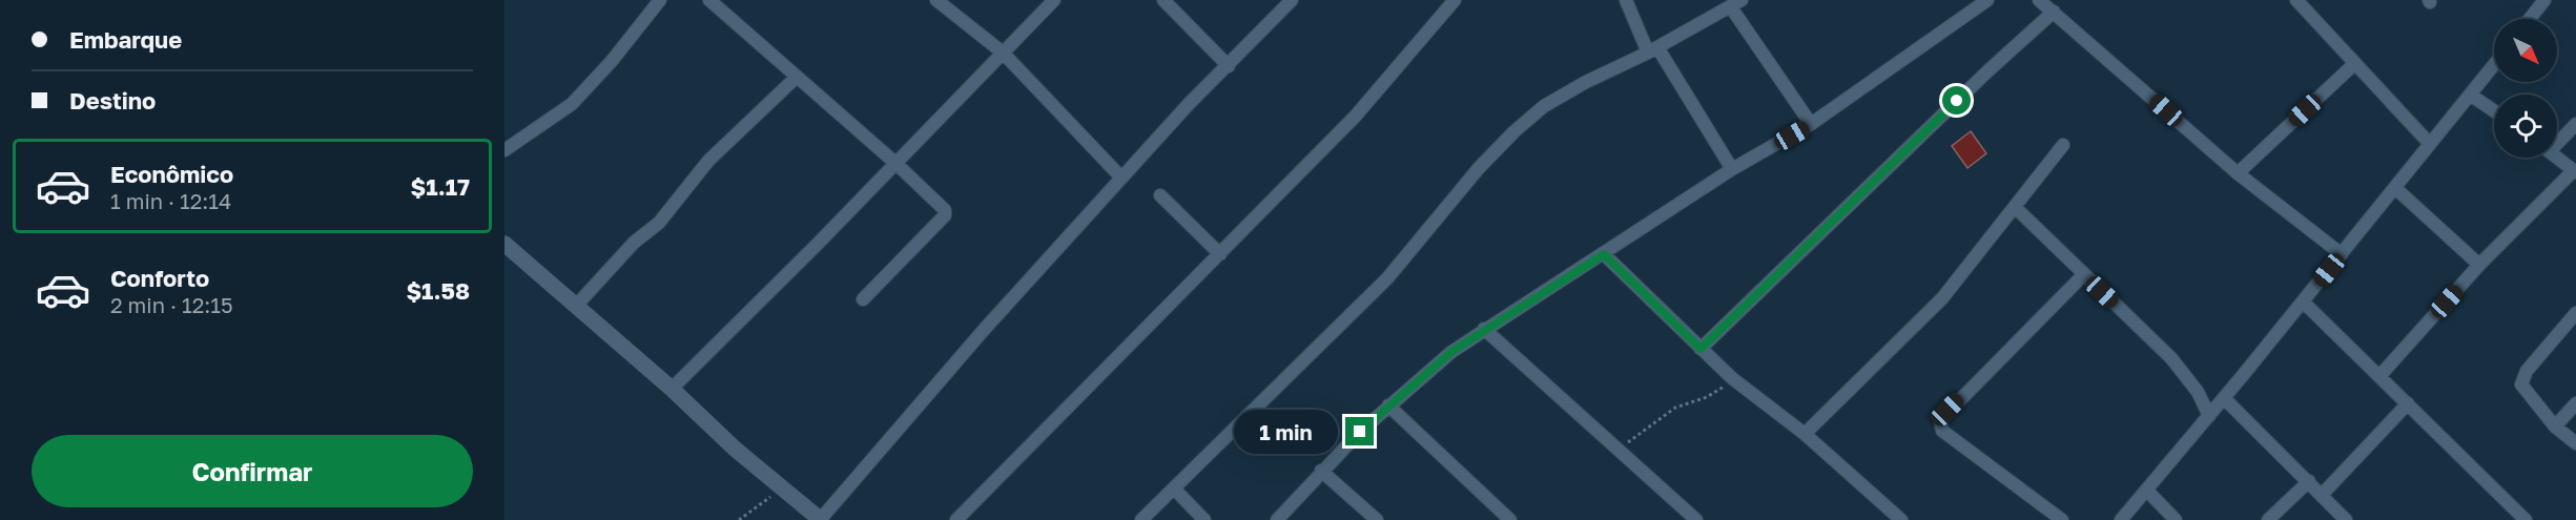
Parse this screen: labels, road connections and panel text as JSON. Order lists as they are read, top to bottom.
{
  "north": "bottom right",
  "page": {
    "banner": ["Embarque", "Destino"],
    "list": [
      {
        "name": "Econômico",
        "note": "1 min · 12:14",
        "value": "$1.17"
      },
      {
        "name": "Conforto",
        "note": "2 min · 12:15",
        "value": "$1.58"
      }
    ],
    "bubble": "1 min",
    "buttons": "Confirmar"
  }
}
